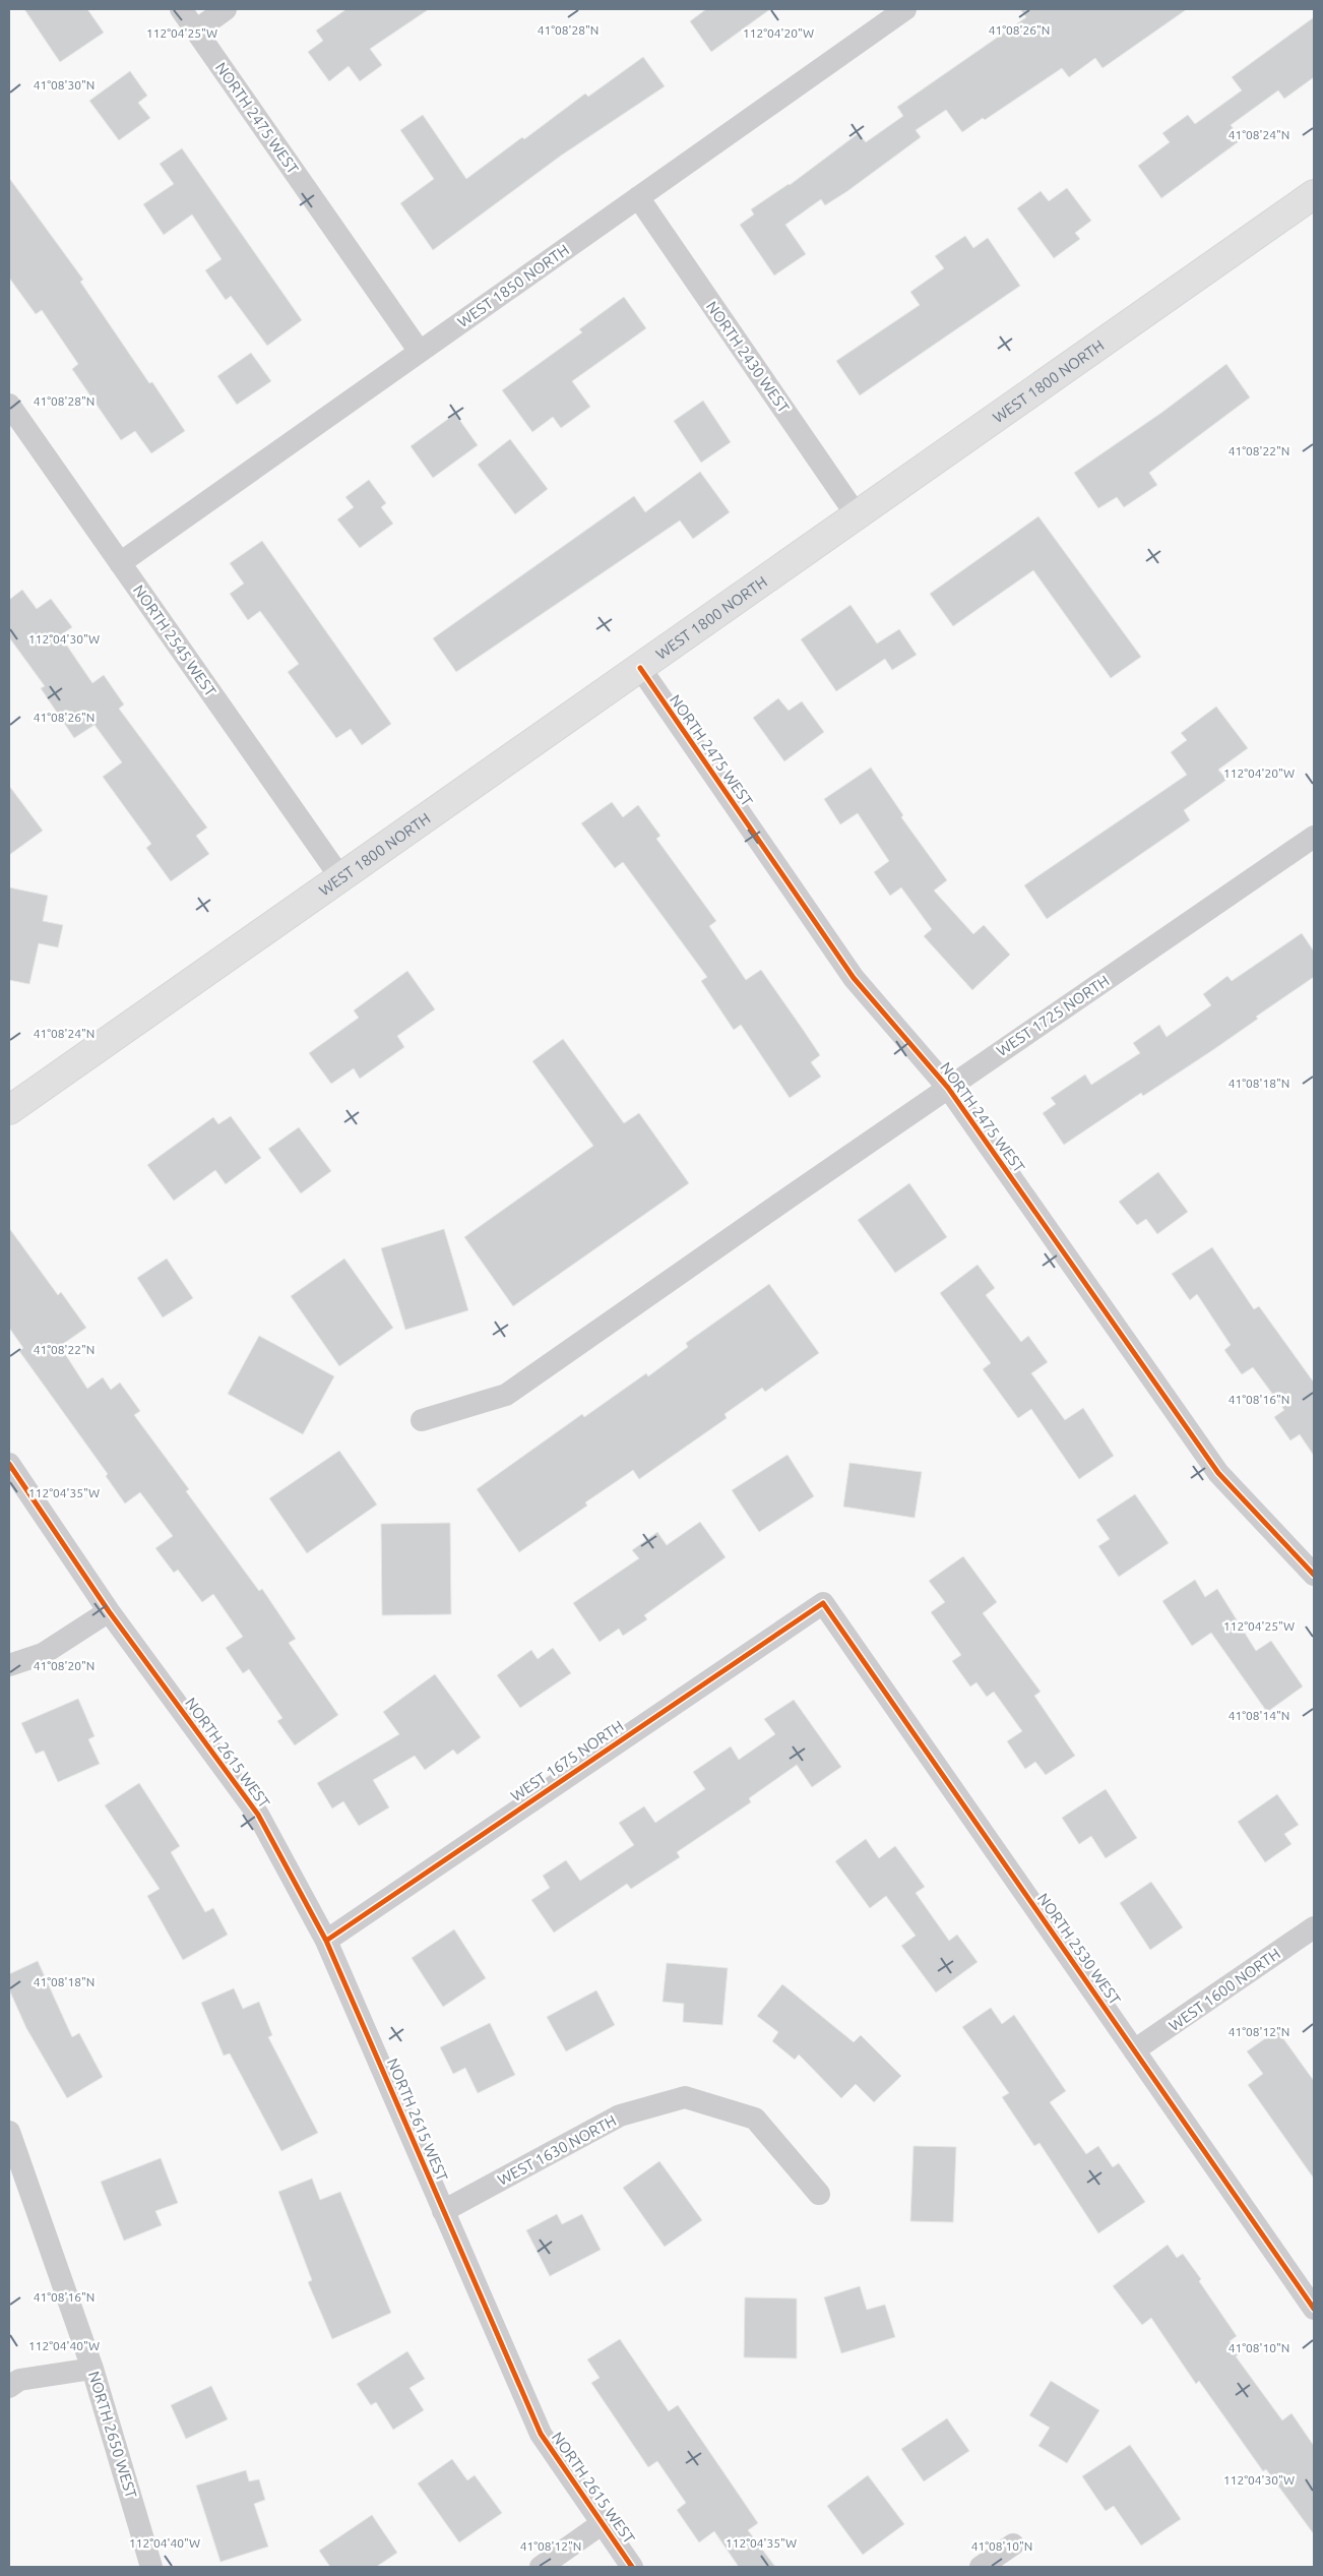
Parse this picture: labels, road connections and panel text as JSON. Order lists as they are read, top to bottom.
{
  "streets": {
    "main road": ["WEST 1800 NORTH"],
    "street": [
      "NORTH 2475 WEST",
      "WEST 1850 NORTH",
      "NORTH 2430 WEST",
      "NORTH 2545 WEST",
      "WEST 1725 NORTH",
      "NORTH 2615 WEST",
      "WEST 1675 NORTH",
      "NORTH 2530 WEST",
      "WEST 1600 NORTH",
      "WEST 1630 NORTH",
      "NORTH 2650 WEST"
    ]
  },
  "crossings": [
    ["NORTH 2475 WEST", "WEST 1850 NORTH"],
    ["NORTH 2475 WEST", "WEST 1800 NORTH"],
    ["NORTH 2475 WEST", "WEST 1725 NORTH"],
    ["WEST 1850 NORTH", "NORTH 2430 WEST"],
    ["WEST 1850 NORTH", "NORTH 2545 WEST"],
    ["NORTH 2430 WEST", "WEST 1800 NORTH"],
    ["WEST 1800 NORTH", "NORTH 2545 WEST"],
    ["NORTH 2615 WEST", "WEST 1675 NORTH"],
    ["NORTH 2615 WEST", "WEST 1630 NORTH"],
    ["WEST 1675 NORTH", "NORTH 2530 WEST"],
    ["NORTH 2530 WEST", "WEST 1600 NORTH"]
  ],
  "coordinates": [
    "41°08'28\"N",
    "41°08'26\"N",
    "112°04'25\"W",
    "112°04'20\"W",
    "41°08'30\"N",
    "41°08'24\"N",
    "41°08'22\"N",
    "112°04'30\"W",
    "41°08'18\"N",
    "41°08'16\"N",
    "112°04'35\"W",
    "41°08'20\"N",
    "41°08'14\"N",
    "41°08'12\"N",
    "112°04'40\"W",
    "41°08'10\"N"
  ]
}
